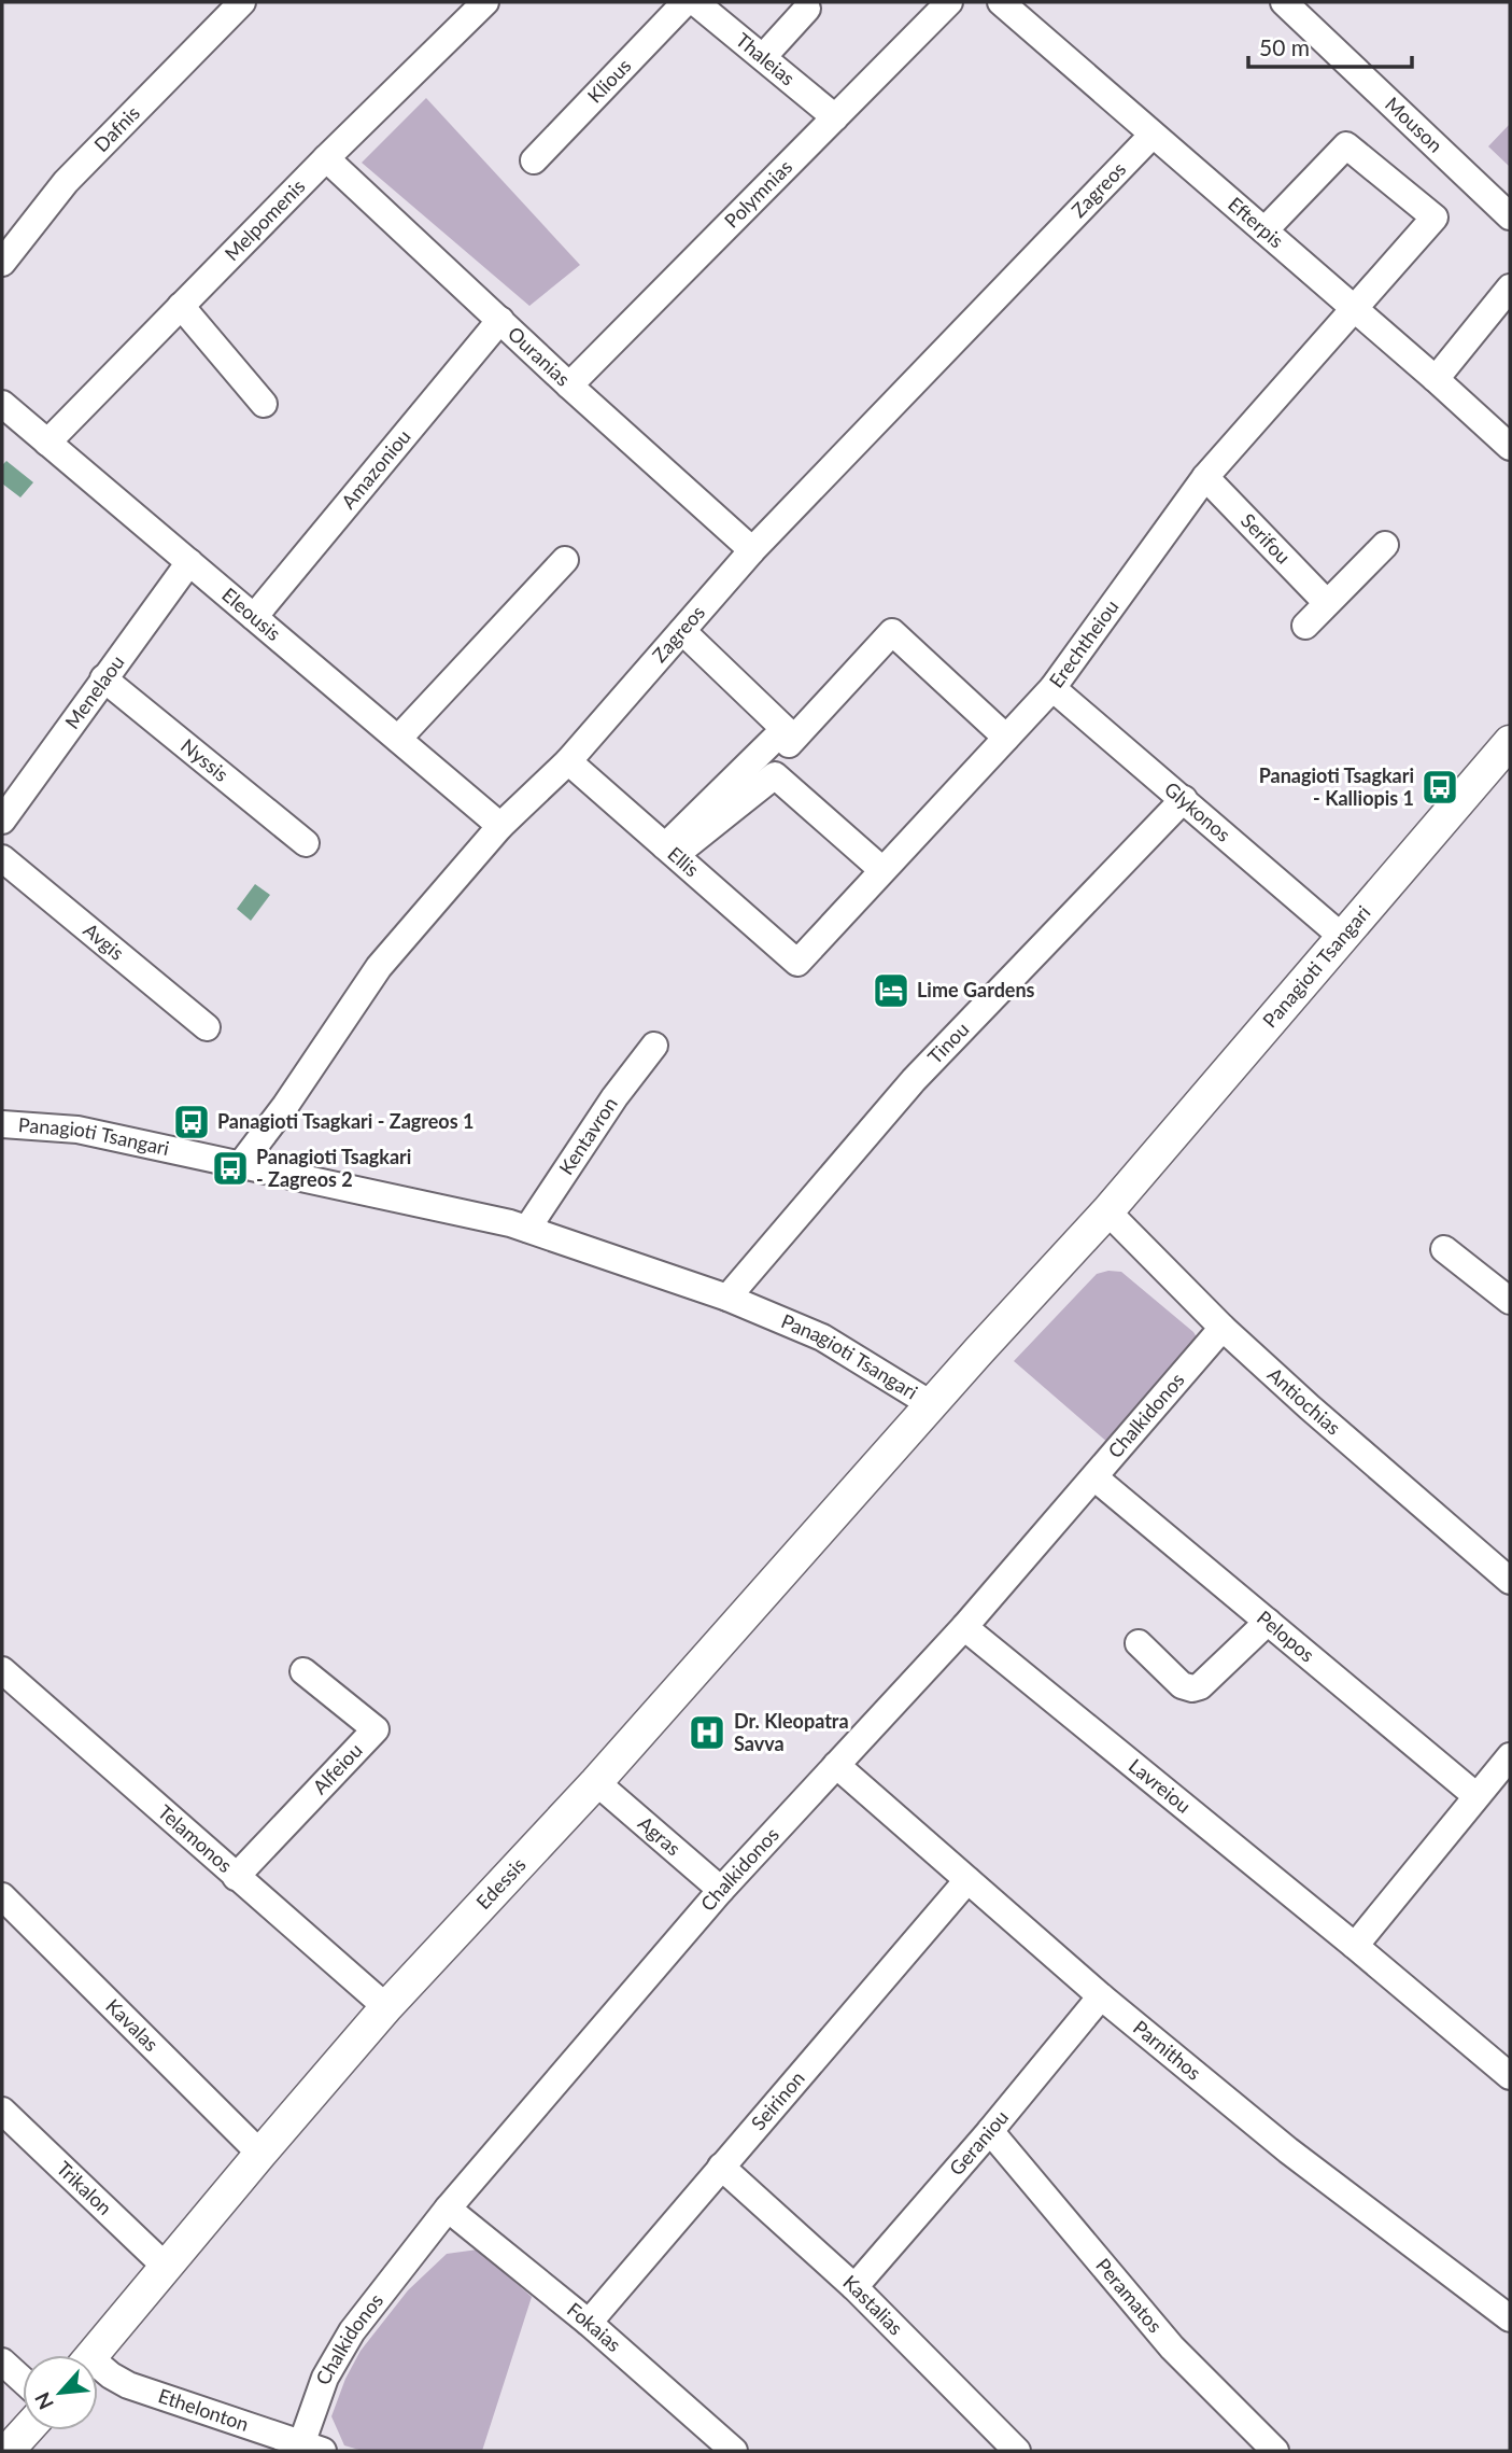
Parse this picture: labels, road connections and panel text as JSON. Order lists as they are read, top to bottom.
{
  "streets": {
    "main road": ["Panagioti Tsangari", "Edessis"],
    "street": [
      "Thaleias",
      "Klious",
      "Mouson",
      "Dafnis",
      "Zagreos",
      "Polymnias",
      "Melpomenis",
      "Efterpis",
      "Ouranias",
      "Amazoniou",
      "Serifou",
      "Eleousis",
      "Erechtheiou",
      "Menelaou",
      "Nyssis",
      "Glykonos",
      "Ellis",
      "Avgis",
      "Tinou",
      "Kentavron",
      "Antiochias",
      "Chalkidonos",
      "Pelopos",
      "Alfeiou",
      "Lavreiou",
      "Agras",
      "Telamonos",
      "Kavalas",
      "Parnithos",
      "Seirinon",
      "Geraniou",
      "Trikalon",
      "Peramatos",
      "Kastalias",
      "Fokaias",
      "Ethelonton"
    ]
  },
  "crossings": [
    ["Thaleias", "Polymnias"],
    ["Zagreos", "Efterpis"],
    ["Zagreos", "Ouranias"],
    ["Zagreos", "Eleousis"],
    ["Zagreos", "Ellis"],
    ["Zagreos", "Panagioti Tsangari"],
    ["Polymnias", "Ouranias"],
    ["Melpomenis", "Ouranias"],
    ["Melpomenis", "Eleousis"],
    ["Efterpis", "Erechtheiou"],
    ["Ouranias", "Amazoniou"],
    ["Amazoniou", "Eleousis"],
    ["Serifou", "Erechtheiou"],
    ["Eleousis", "Menelaou"],
    ["Erechtheiou", "Glykonos"],
    ["Erechtheiou", "Ellis"],
    ["Menelaou", "Nyssis"],
    ["Glykonos", "Panagioti Tsangari"],
    ["Glykonos", "Tinou"],
    ["Panagioti Tsangari", "Tinou"],
    ["Panagioti Tsangari", "Kentavron"],
    ["Panagioti Tsangari", "Antiochias"],
    ["Panagioti Tsangari", "Edessis"],
    ["Antiochias", "Chalkidonos"],
    ["Chalkidonos", "Pelopos"],
    ["Chalkidonos", "Lavreiou"],
    ["Chalkidonos", "Agras"],
    ["Chalkidonos", "Parnithos"],
    ["Chalkidonos", "Fokaias"],
    ["Chalkidonos", "Ethelonton"],
    ["Alfeiou", "Telamonos"],
    ["Agras", "Edessis"],
    ["Telamonos", "Edessis"],
    ["Edessis", "Kavalas"],
    ["Edessis", "Trikalon"],
    ["Parnithos", "Seirinon"],
    ["Parnithos", "Geraniou"],
    ["Seirinon", "Kastalias"],
    ["Seirinon", "Fokaias"],
    ["Geraniou", "Peramatos"],
    ["Geraniou", "Kastalias"]
  ],
  "places": {
    "bus stop": ["Panagioti Tsagkari - Kalliopis 1", "Panagioti Tsagkari - Zagreos 1", "Panagioti Tsagkari - Zagreos 2"],
    "hotel": ["Lime Gardens"],
    "hospital": ["Dr. Kleopatra Savva"]
  },
  "scale_bar": "50 m",
  "north": "bottom left"
}
